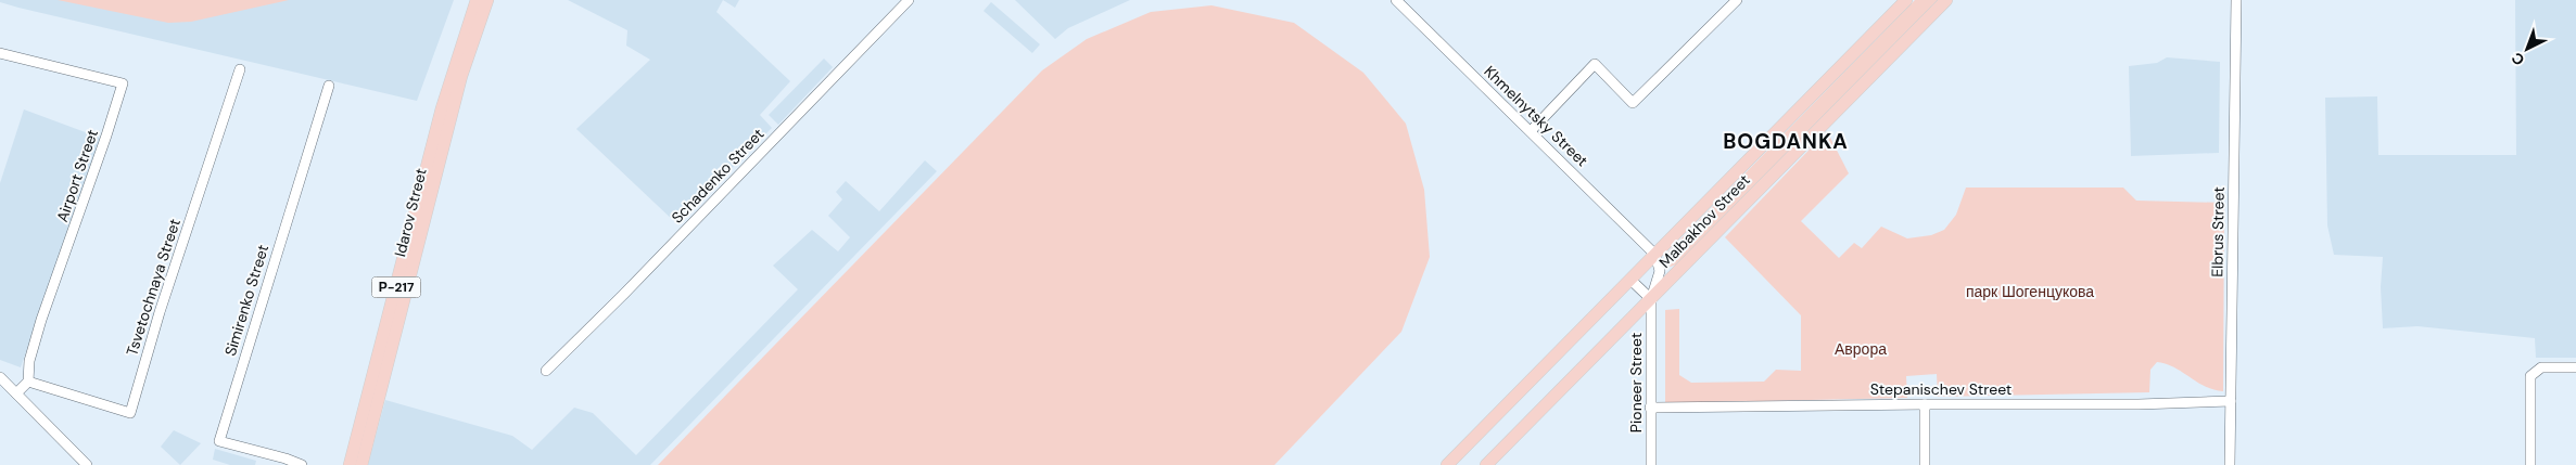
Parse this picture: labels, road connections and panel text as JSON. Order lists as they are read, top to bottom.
{
  "streets": {
    "main road": ["Idarov Street", "Malbakhov Street", "Р-217"],
    "street": [
      "Khmelnytsky Street",
      "Airport Street",
      "Schadenko Street",
      "Elbrus Street",
      "Tsvetochnaya Street",
      "Simirenko Street",
      "Pioneer Street",
      "Stepanischev Street"
    ]
  },
  "crossings": [
    ["Khmelnytsky Street", "Malbakhov Street"],
    ["Airport Street", "Tsvetochnaya Street"],
    ["Malbakhov Street", "Pioneer Street"],
    ["Elbrus Street", "Stepanischev Street"],
    ["Pioneer Street", "Stepanischev Street"]
  ],
  "districts": ["BOGDANKA"],
  "parks": ["парк Шогенцукова", "Аврора"],
  "north": "bottom left"
}
